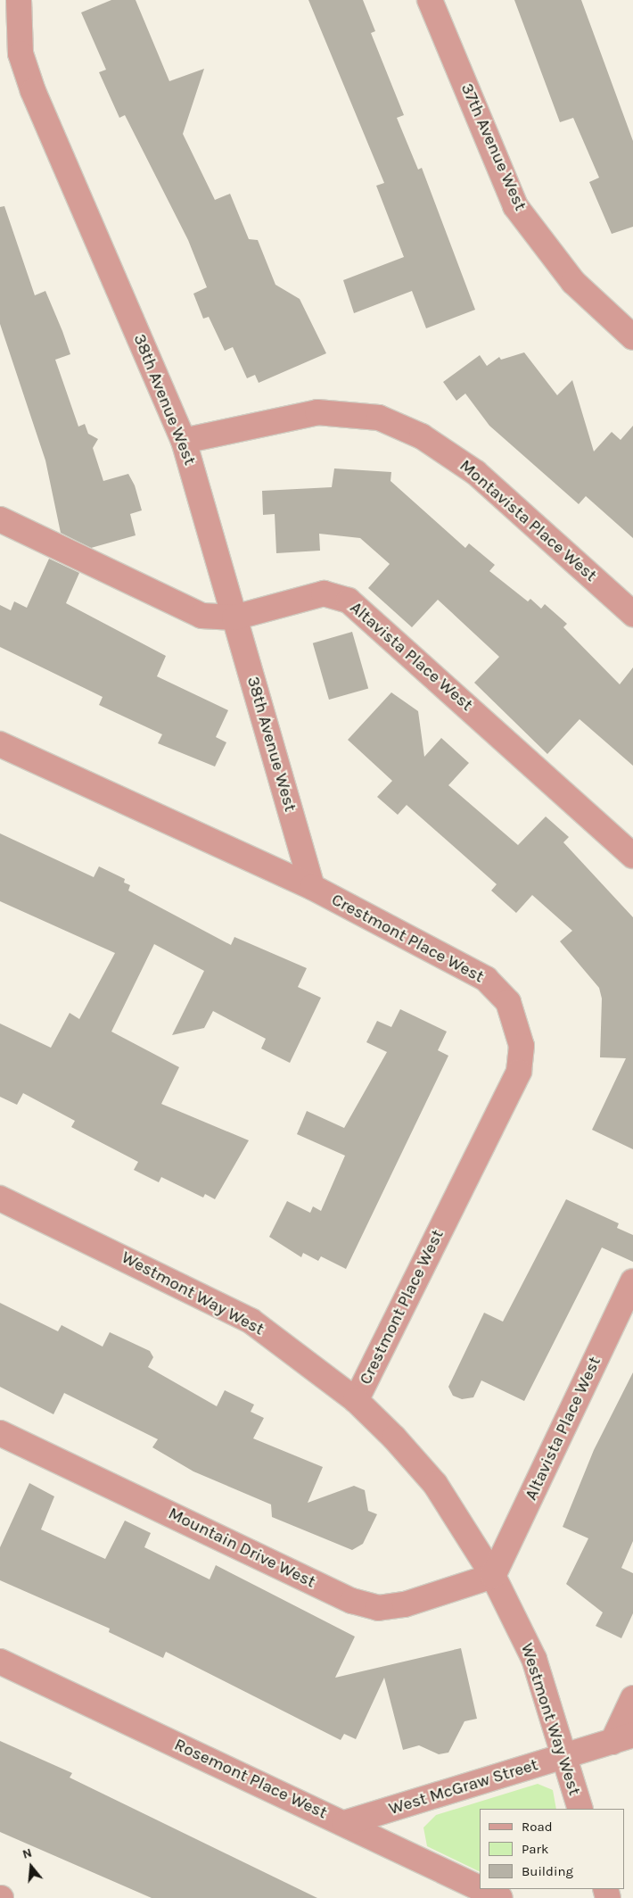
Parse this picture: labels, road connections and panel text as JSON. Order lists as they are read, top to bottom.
{
  "streets": {
    "street": [
      "37th Avenue West",
      "38th Avenue West",
      "Montavista Place West",
      "Altavista Place West",
      "Crestmont Place West",
      "Westmont Way West",
      "Mountain Drive West",
      "Rosemont Place West",
      "West McGraw Street"
    ]
  },
  "crossings": [
    ["38th Avenue West", "Montavista Place West"],
    ["38th Avenue West", "Altavista Place West"],
    ["38th Avenue West", "Crestmont Place West"],
    ["Altavista Place West", "Westmont Way West"],
    ["Altavista Place West", "Mountain Drive West"],
    ["Crestmont Place West", "Westmont Way West"],
    ["Westmont Way West", "Mountain Drive West"],
    ["Westmont Way West", "West McGraw Street"],
    ["Rosemont Place West", "West McGraw Street"]
  ],
  "legend": ["Road", "Park", "Building"],
  "north": "top"
}
